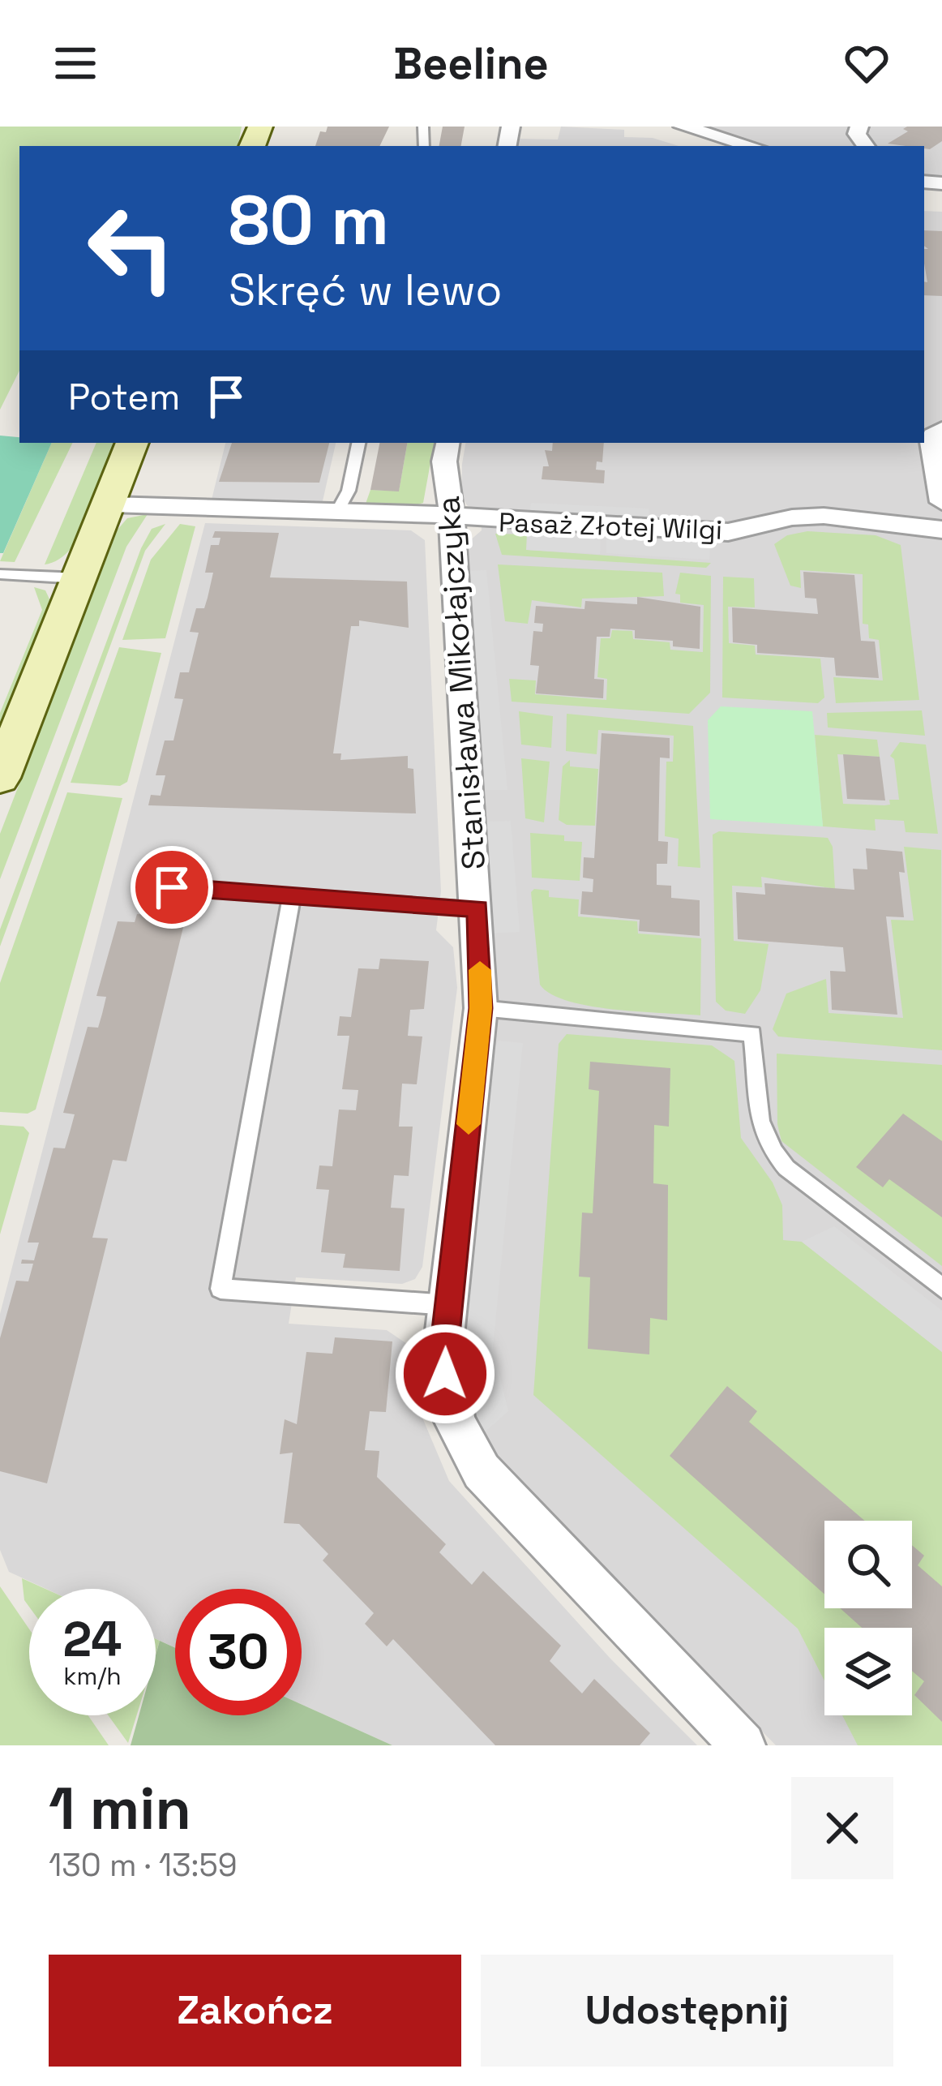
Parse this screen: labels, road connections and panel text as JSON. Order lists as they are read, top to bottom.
{
  "streets": {
    "street": ["Pasaż Złotej Wilgi", "Stanisława Mikołajczyka"]
  },
  "crossings": [
    ["Pasaż Złotej Wilgi", "Stanisława Mikołajczyka"]
  ],
  "page": {
    "header": "Beeline",
    "turn": ["80 m", "Skręć w lewo"],
    "then": "Potem",
    "speed": "24 km/h",
    "limit": "30",
    "heading": ["1 min", "130 m · 13:59"],
    "buttons": ["Zakończ", "Udostępnij"]
  }
}
